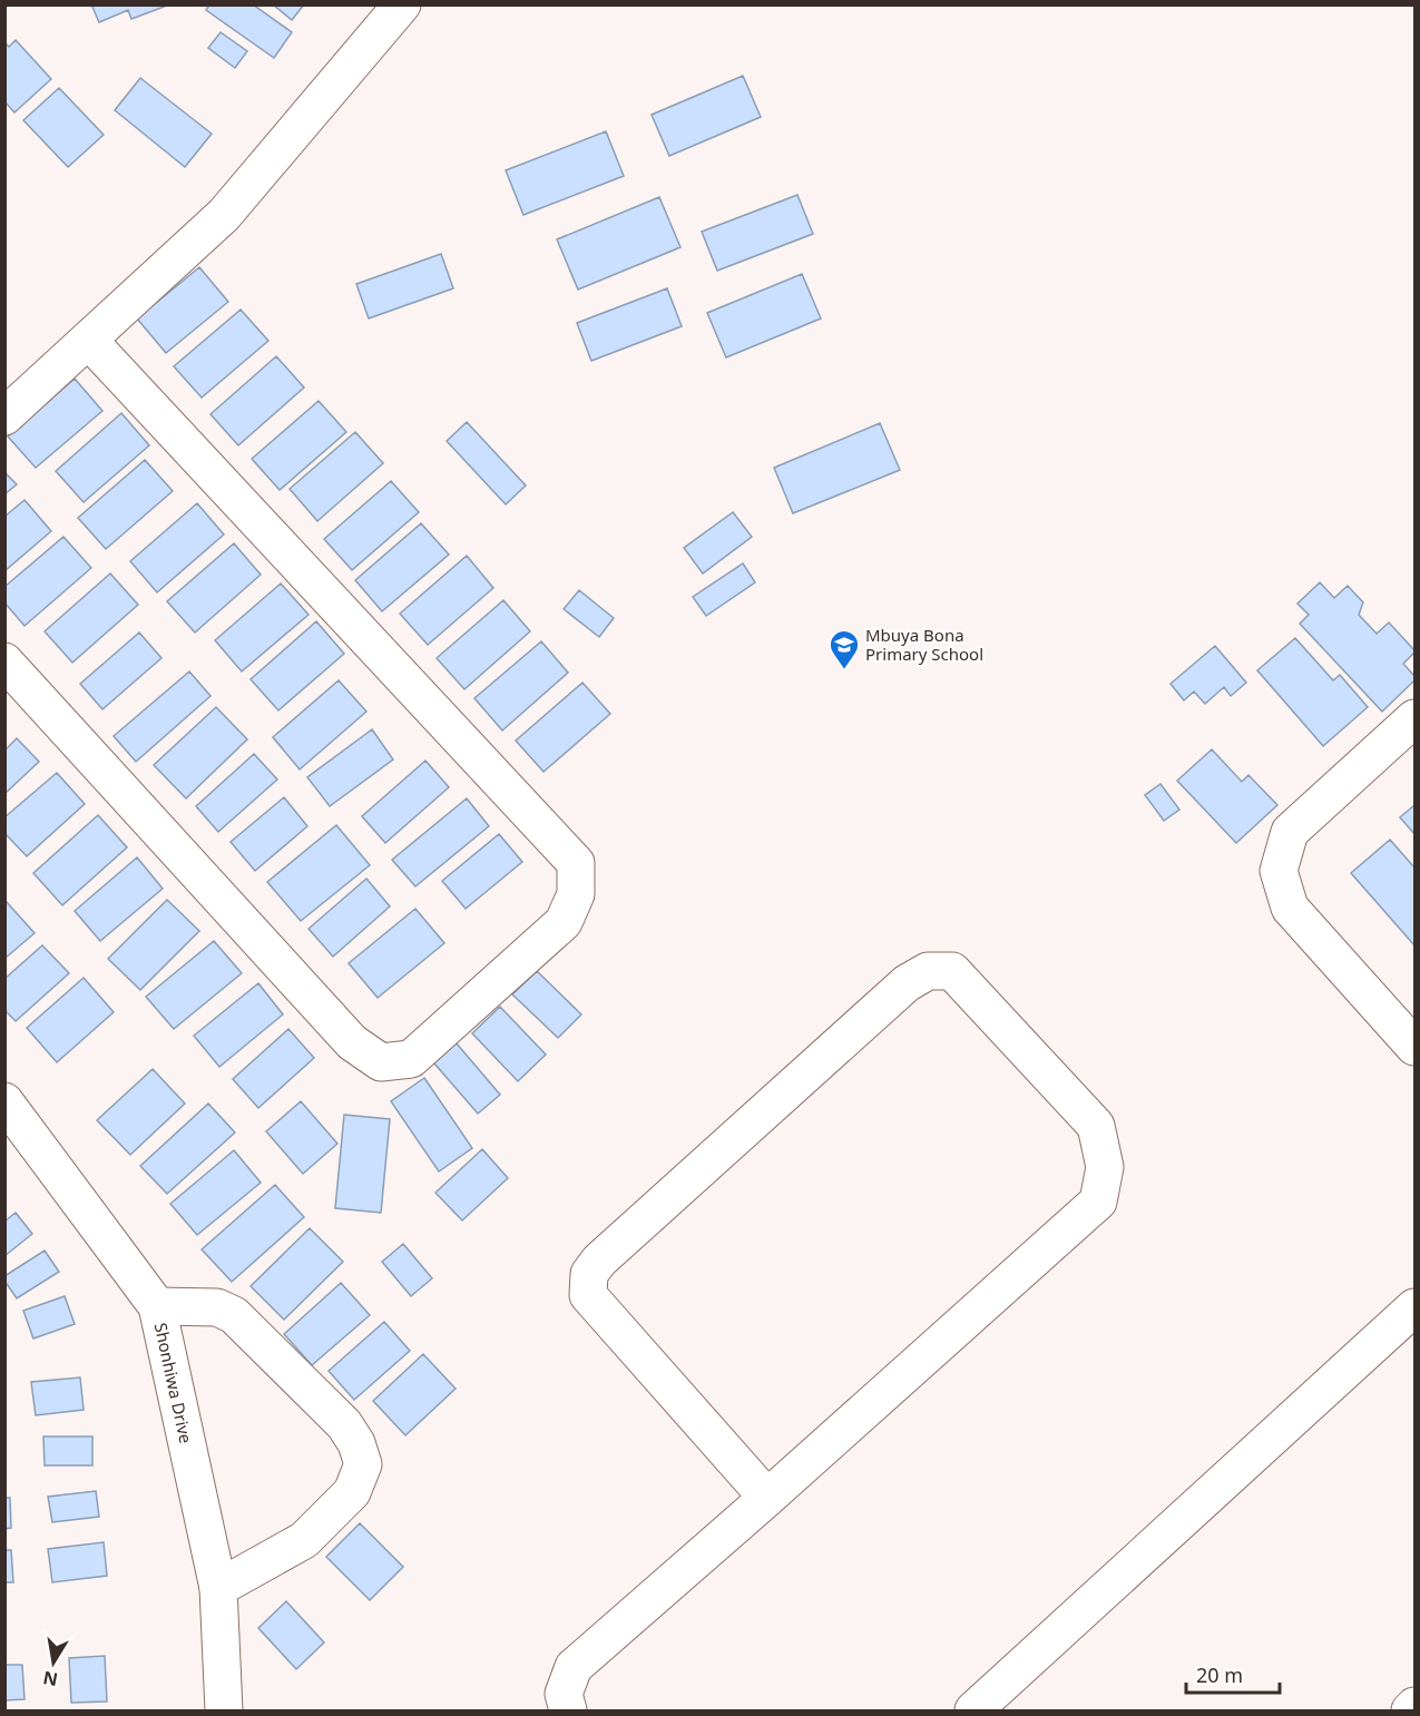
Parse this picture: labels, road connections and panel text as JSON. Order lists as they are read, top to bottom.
{
  "streets": {
    "street": ["Shonhiwa Drive"]
  },
  "places": {
    "school or university": ["Mbuya Bona Primary School"]
  },
  "scale_bar": "20 m",
  "north": "bottom"
}
